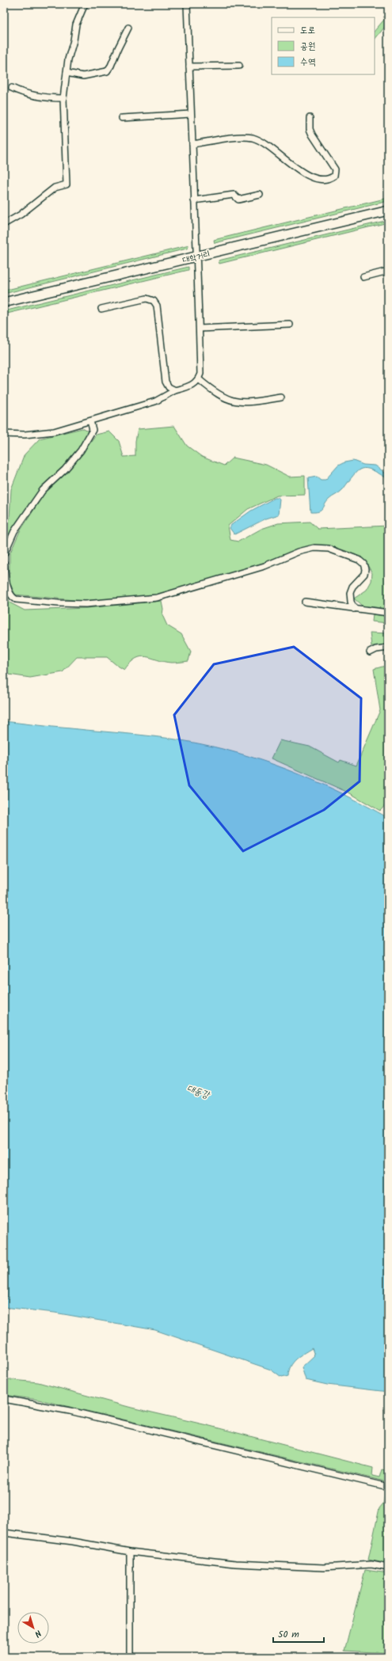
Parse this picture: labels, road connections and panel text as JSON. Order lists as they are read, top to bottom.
{
  "streets": {
    "main road": ["대학거리"]
  },
  "water": ["대동강"],
  "legend": ["도로", "공원", "수역"],
  "scale_bar": "50 m",
  "north": "bottom right"
}
